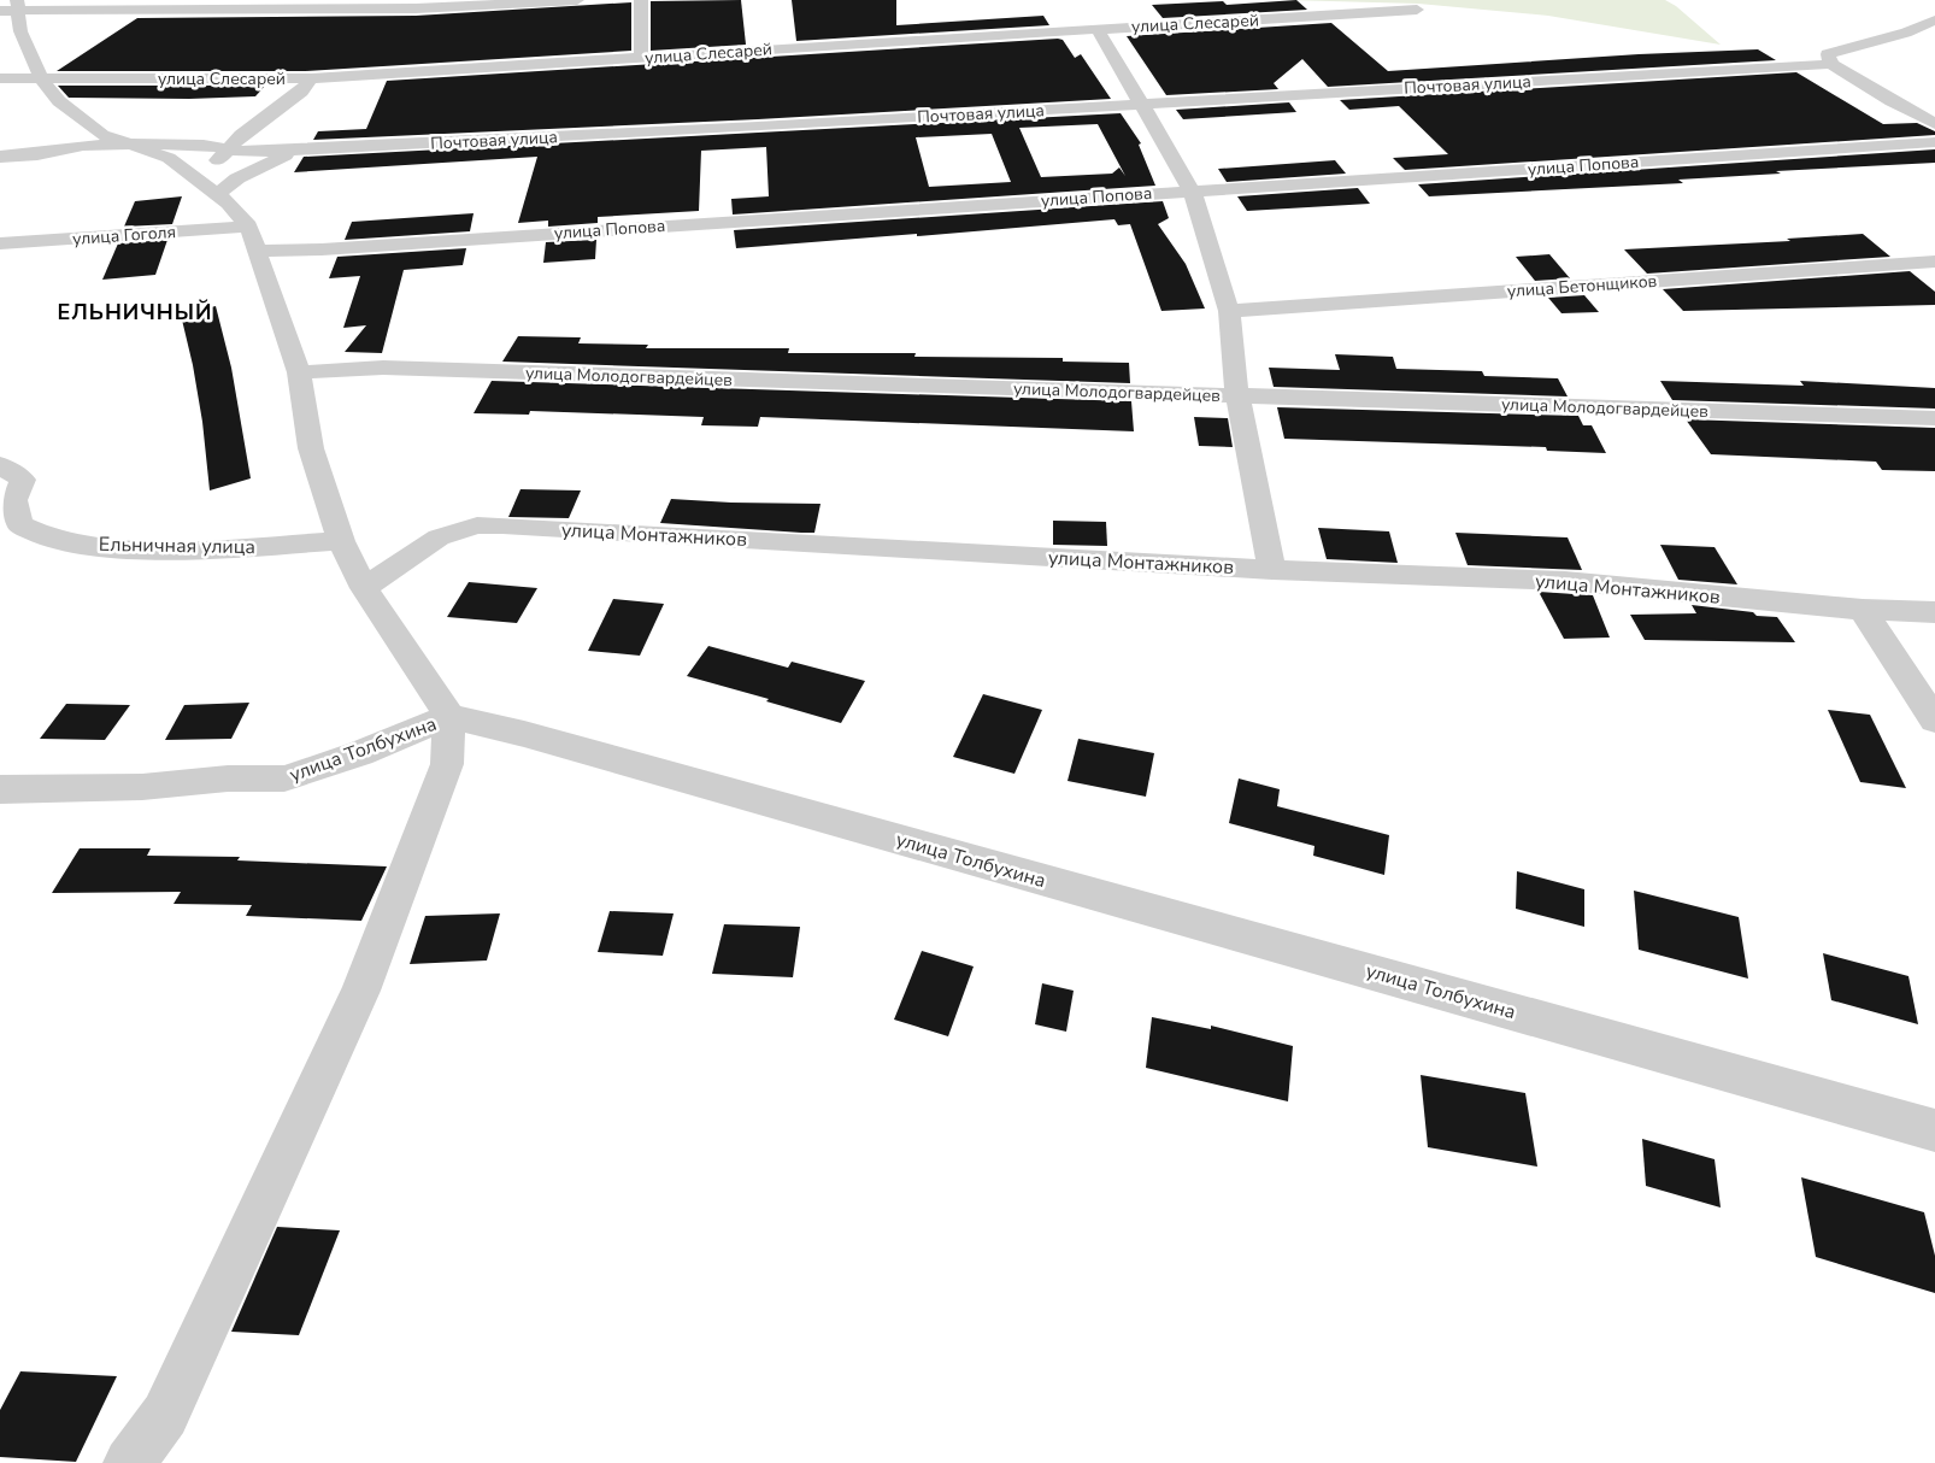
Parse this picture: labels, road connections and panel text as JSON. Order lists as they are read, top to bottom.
{
  "streets": {
    "street": [
      "улица Слесарей",
      "Почтовая улица",
      "улица Попова",
      "улица Гоголя",
      "улица Бетонщиков",
      "улица Молодогвардейцев",
      "улица Монтажников",
      "Ельничная улица",
      "улица Толбухина"
    ]
  },
  "crossings": [
    ["улица Попова", "улица Гоголя"]
  ],
  "districts": ["ЕЛЬНИЧНЫЙ"]
}
